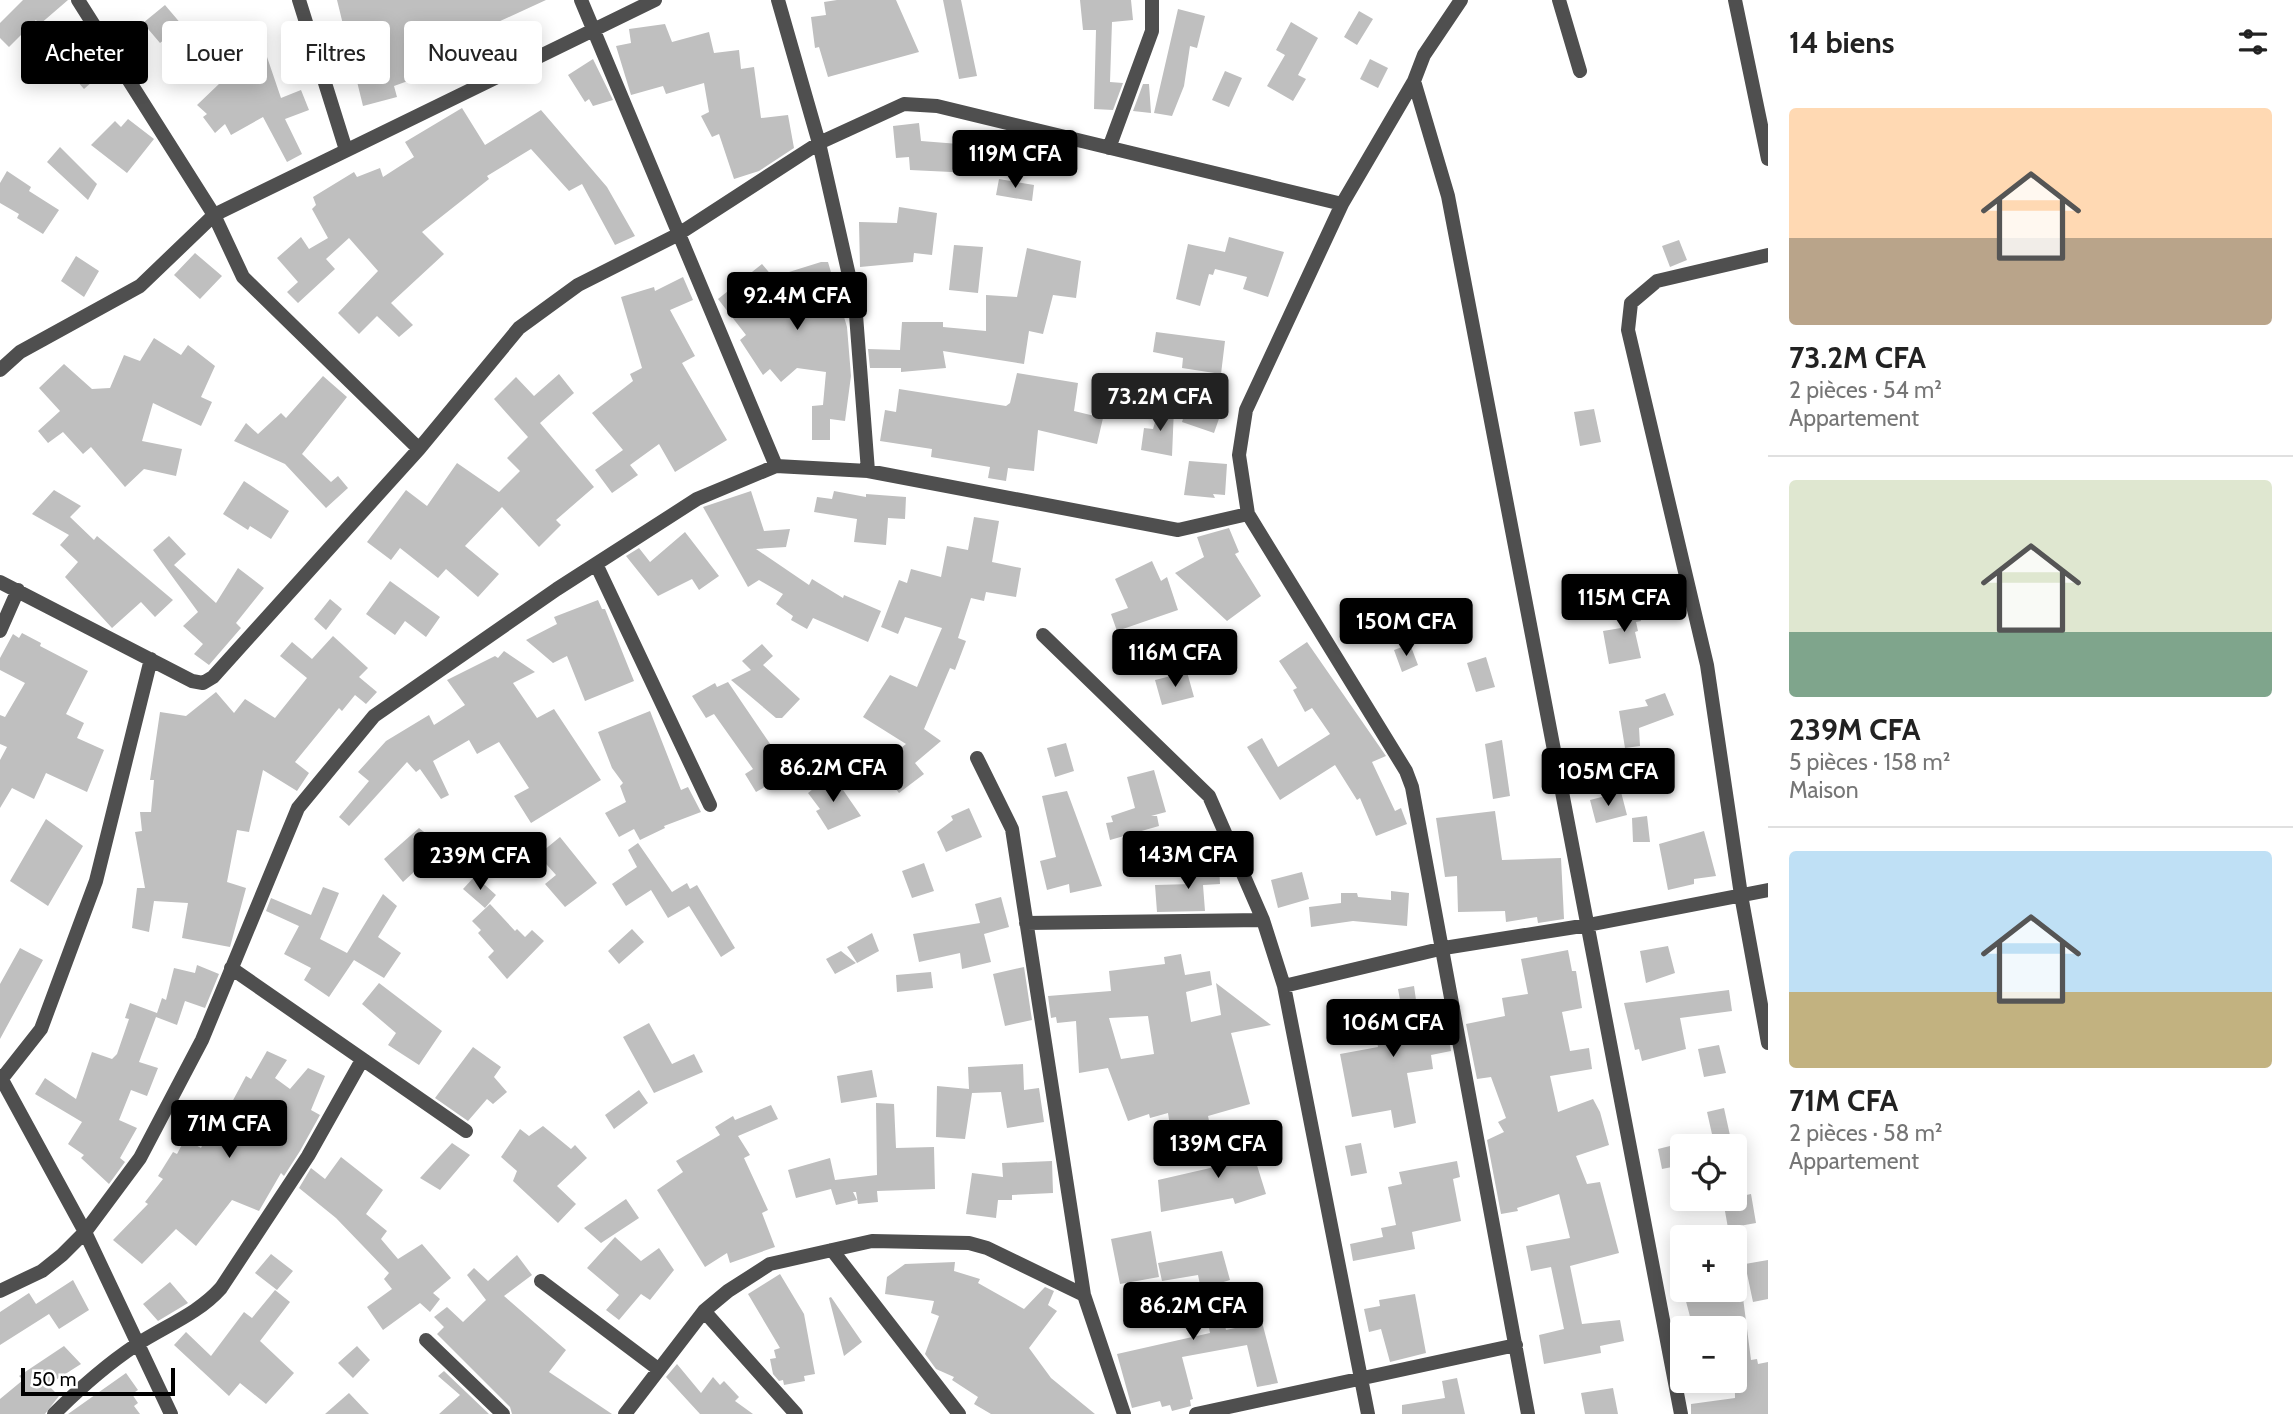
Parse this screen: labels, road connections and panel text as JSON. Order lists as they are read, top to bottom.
{
  "scale_bar": "50 m",
  "page": {
    "heading": "14 biens",
    "chip": [
      "Acheter",
      "Louer",
      "Filtres",
      "Nouveau"
    ],
    "list": [
      {
        "name": "73.2M CFA",
        "note": "2 pièces · 54 m² · Appartement"
      },
      {
        "name": "239M CFA",
        "note": "5 pièces · 158 m² · Maison"
      },
      {
        "name": "71M CFA",
        "note": "2 pièces · 58 m² · Appartement"
      }
    ],
    "price": [
      "119M CFA",
      "92.4M CFA",
      "73.2M CFA",
      "115M CFA",
      "150M CFA",
      "116M CFA",
      "86.2M CFA",
      "105M CFA",
      "143M CFA",
      "239M CFA",
      "106M CFA",
      "71M CFA",
      "139M CFA",
      "86.2M CFA"
    ],
    "map_buttons": ["+", "−"],
    "scale": "50 m"
  }
}
